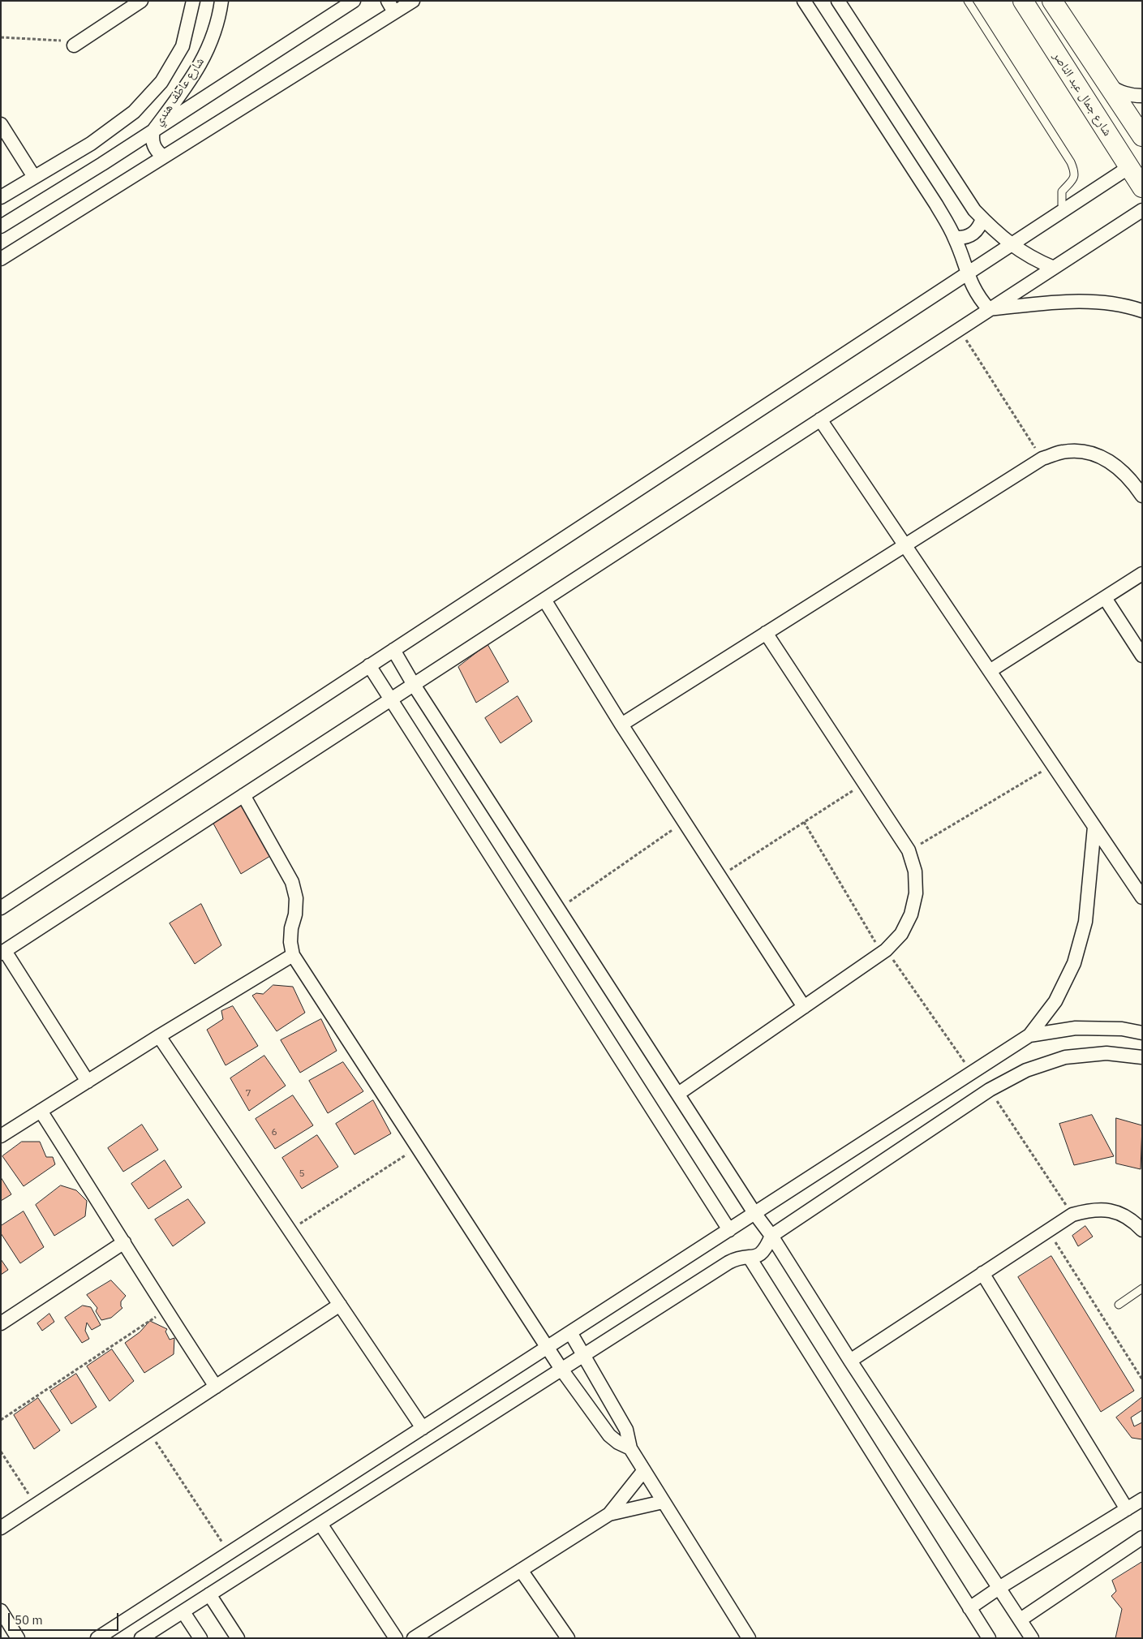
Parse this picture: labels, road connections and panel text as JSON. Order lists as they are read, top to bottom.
{
  "streets": {
    "main road": ["شارع جمال عبد الناصر"],
    "street": ["شارع عاطف هندي"]
  },
  "house_numbers": ["7", "6", "5"],
  "scale_bar": "50 m"
}
